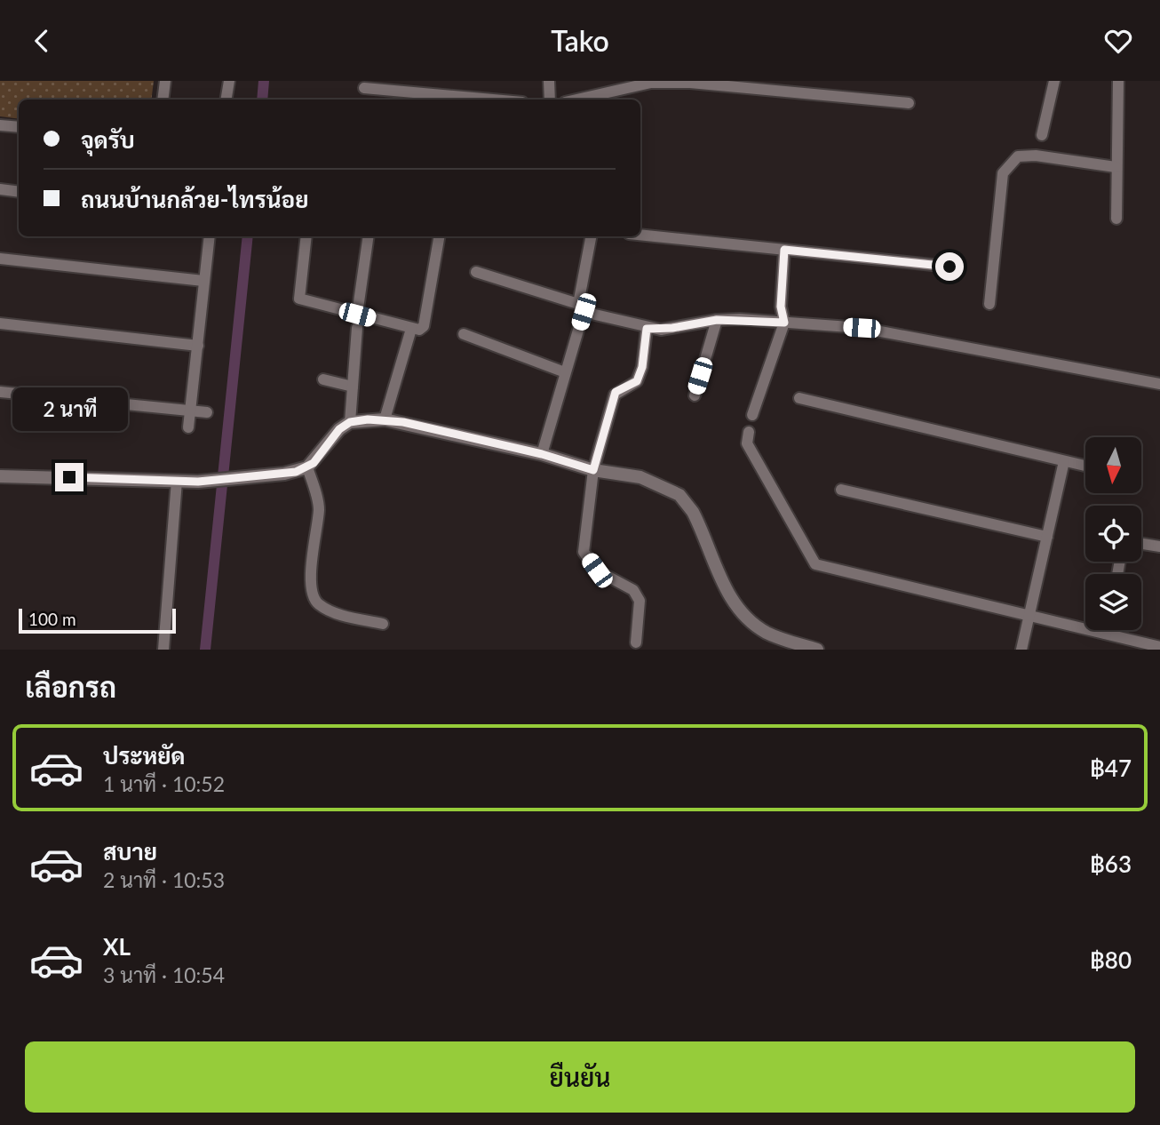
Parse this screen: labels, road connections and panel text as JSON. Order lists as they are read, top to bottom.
{
  "scale_bar": "100 m",
  "north": "bottom",
  "page": {
    "header": "Tako",
    "banner": ["จุดรับ", "ถนนบ้านกล้วย-ไทรน้อย"],
    "bubble": "2 นาที",
    "scale": "100 m",
    "heading": "เลือกรถ",
    "list": [
      {
        "name": "ประหยัด",
        "note": "1 นาที · 10:52",
        "value": "฿47"
      },
      {
        "name": "สบาย",
        "note": "2 นาที · 10:53",
        "value": "฿63"
      },
      {
        "name": "XL",
        "note": "3 นาที · 10:54",
        "value": "฿80"
      }
    ],
    "buttons": "ยืนยัน"
  }
}
